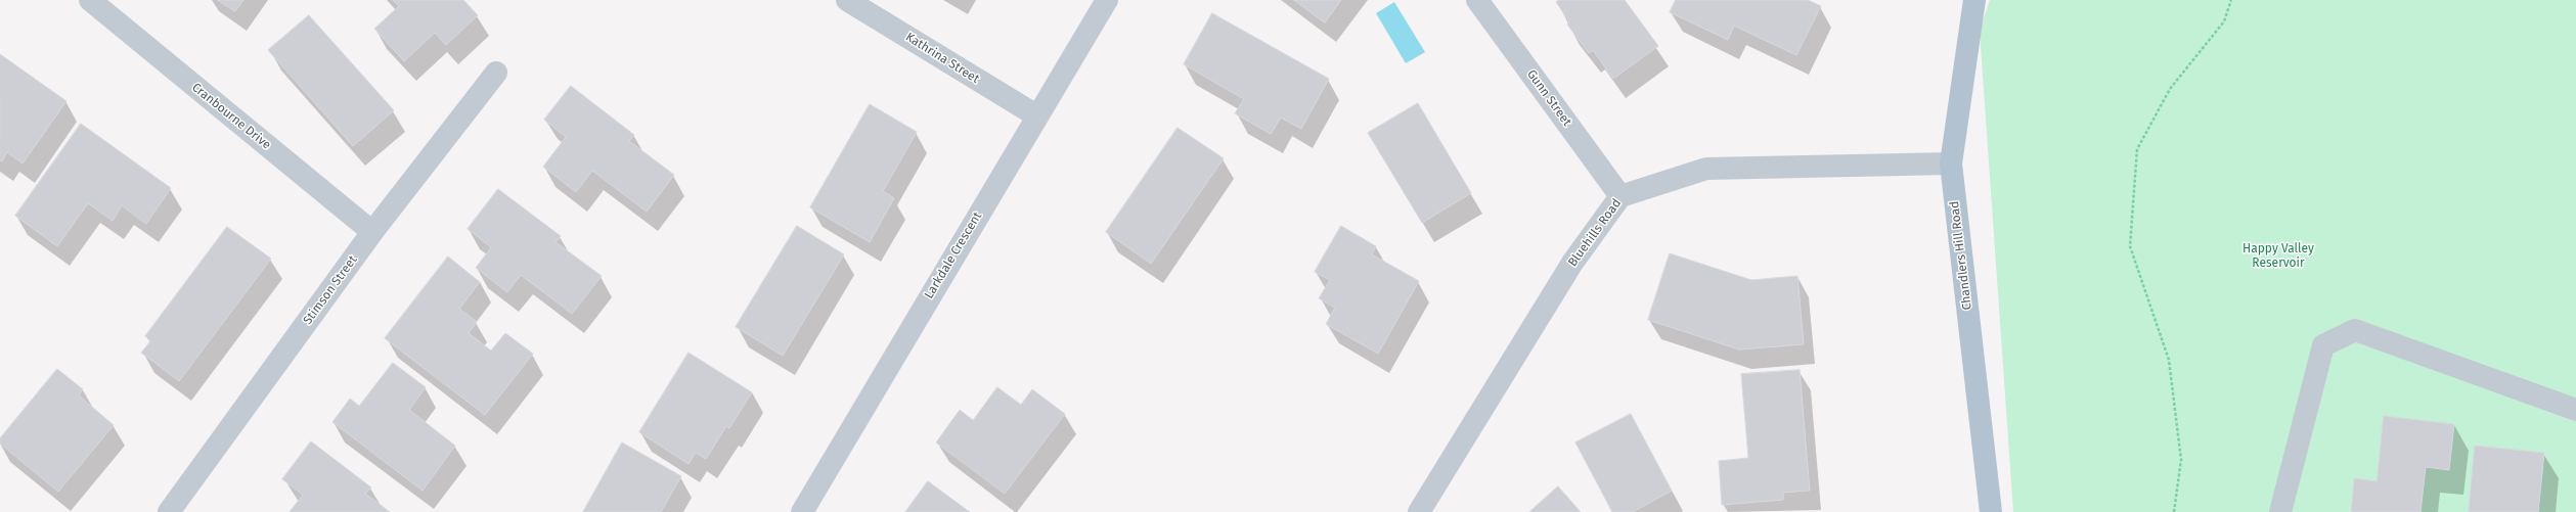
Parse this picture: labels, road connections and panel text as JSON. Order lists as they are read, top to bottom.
{
  "streets": {
    "main road": ["Chandlers Hill Road"],
    "street": [
      "Kathrina Street",
      "Gunn Street",
      "Cranbourne Drive",
      "Bluehills Road",
      "Larkdale Crescent",
      "Stimson Street"
    ]
  },
  "crossings": [
    ["Kathrina Street", "Larkdale Crescent"],
    ["Gunn Street", "Bluehills Road"],
    ["Cranbourne Drive", "Stimson Street"],
    ["Bluehills Road", "Chandlers Hill Road"]
  ],
  "parks": ["Happy Valley Reservoir"]
}
